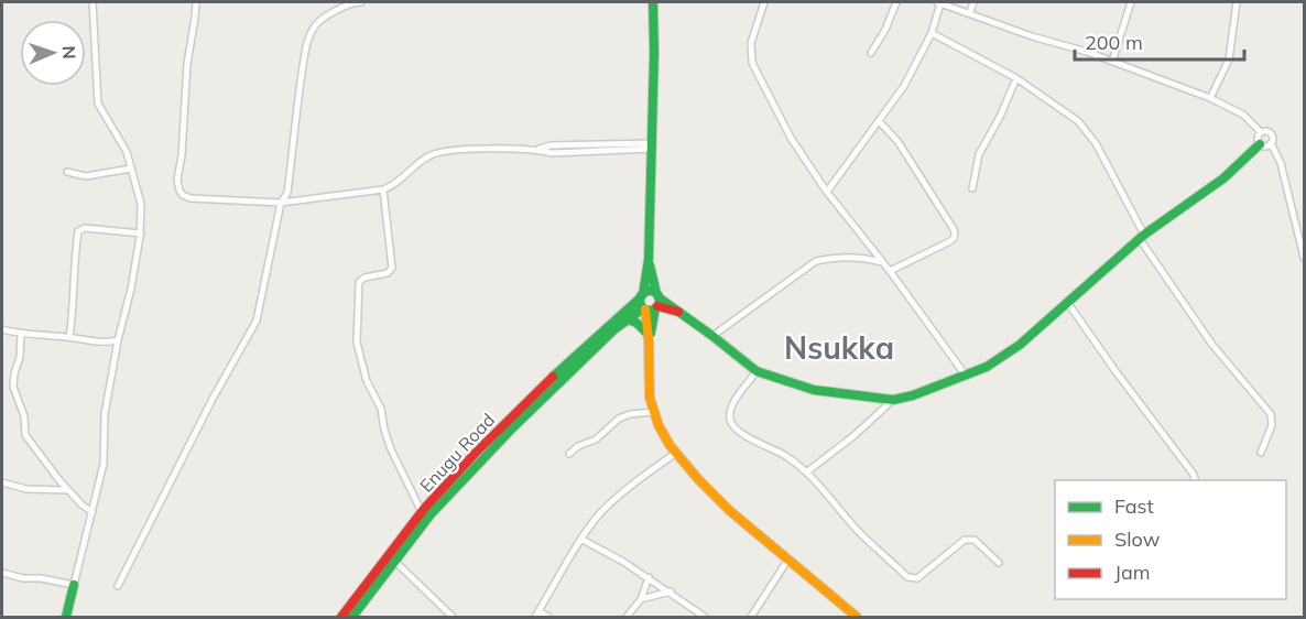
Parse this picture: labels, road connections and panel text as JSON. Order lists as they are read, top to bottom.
{
  "streets": {
    "main road": ["Enugu Road"]
  },
  "districts": ["Nsukka"],
  "legend": ["Fast", "Slow", "Jam"],
  "scale_bar": "200 m",
  "north": "right"
}
